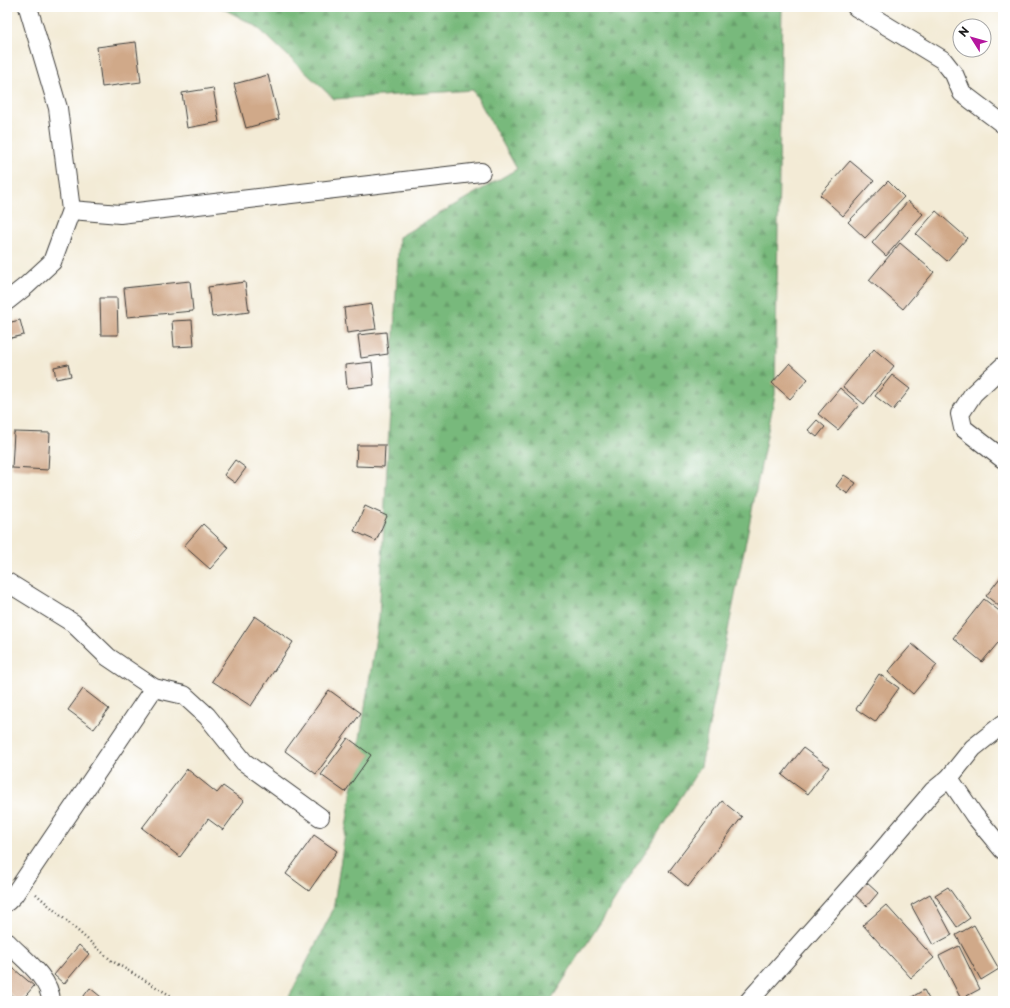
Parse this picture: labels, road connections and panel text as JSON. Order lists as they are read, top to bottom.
{
  "north": "top left"
}
